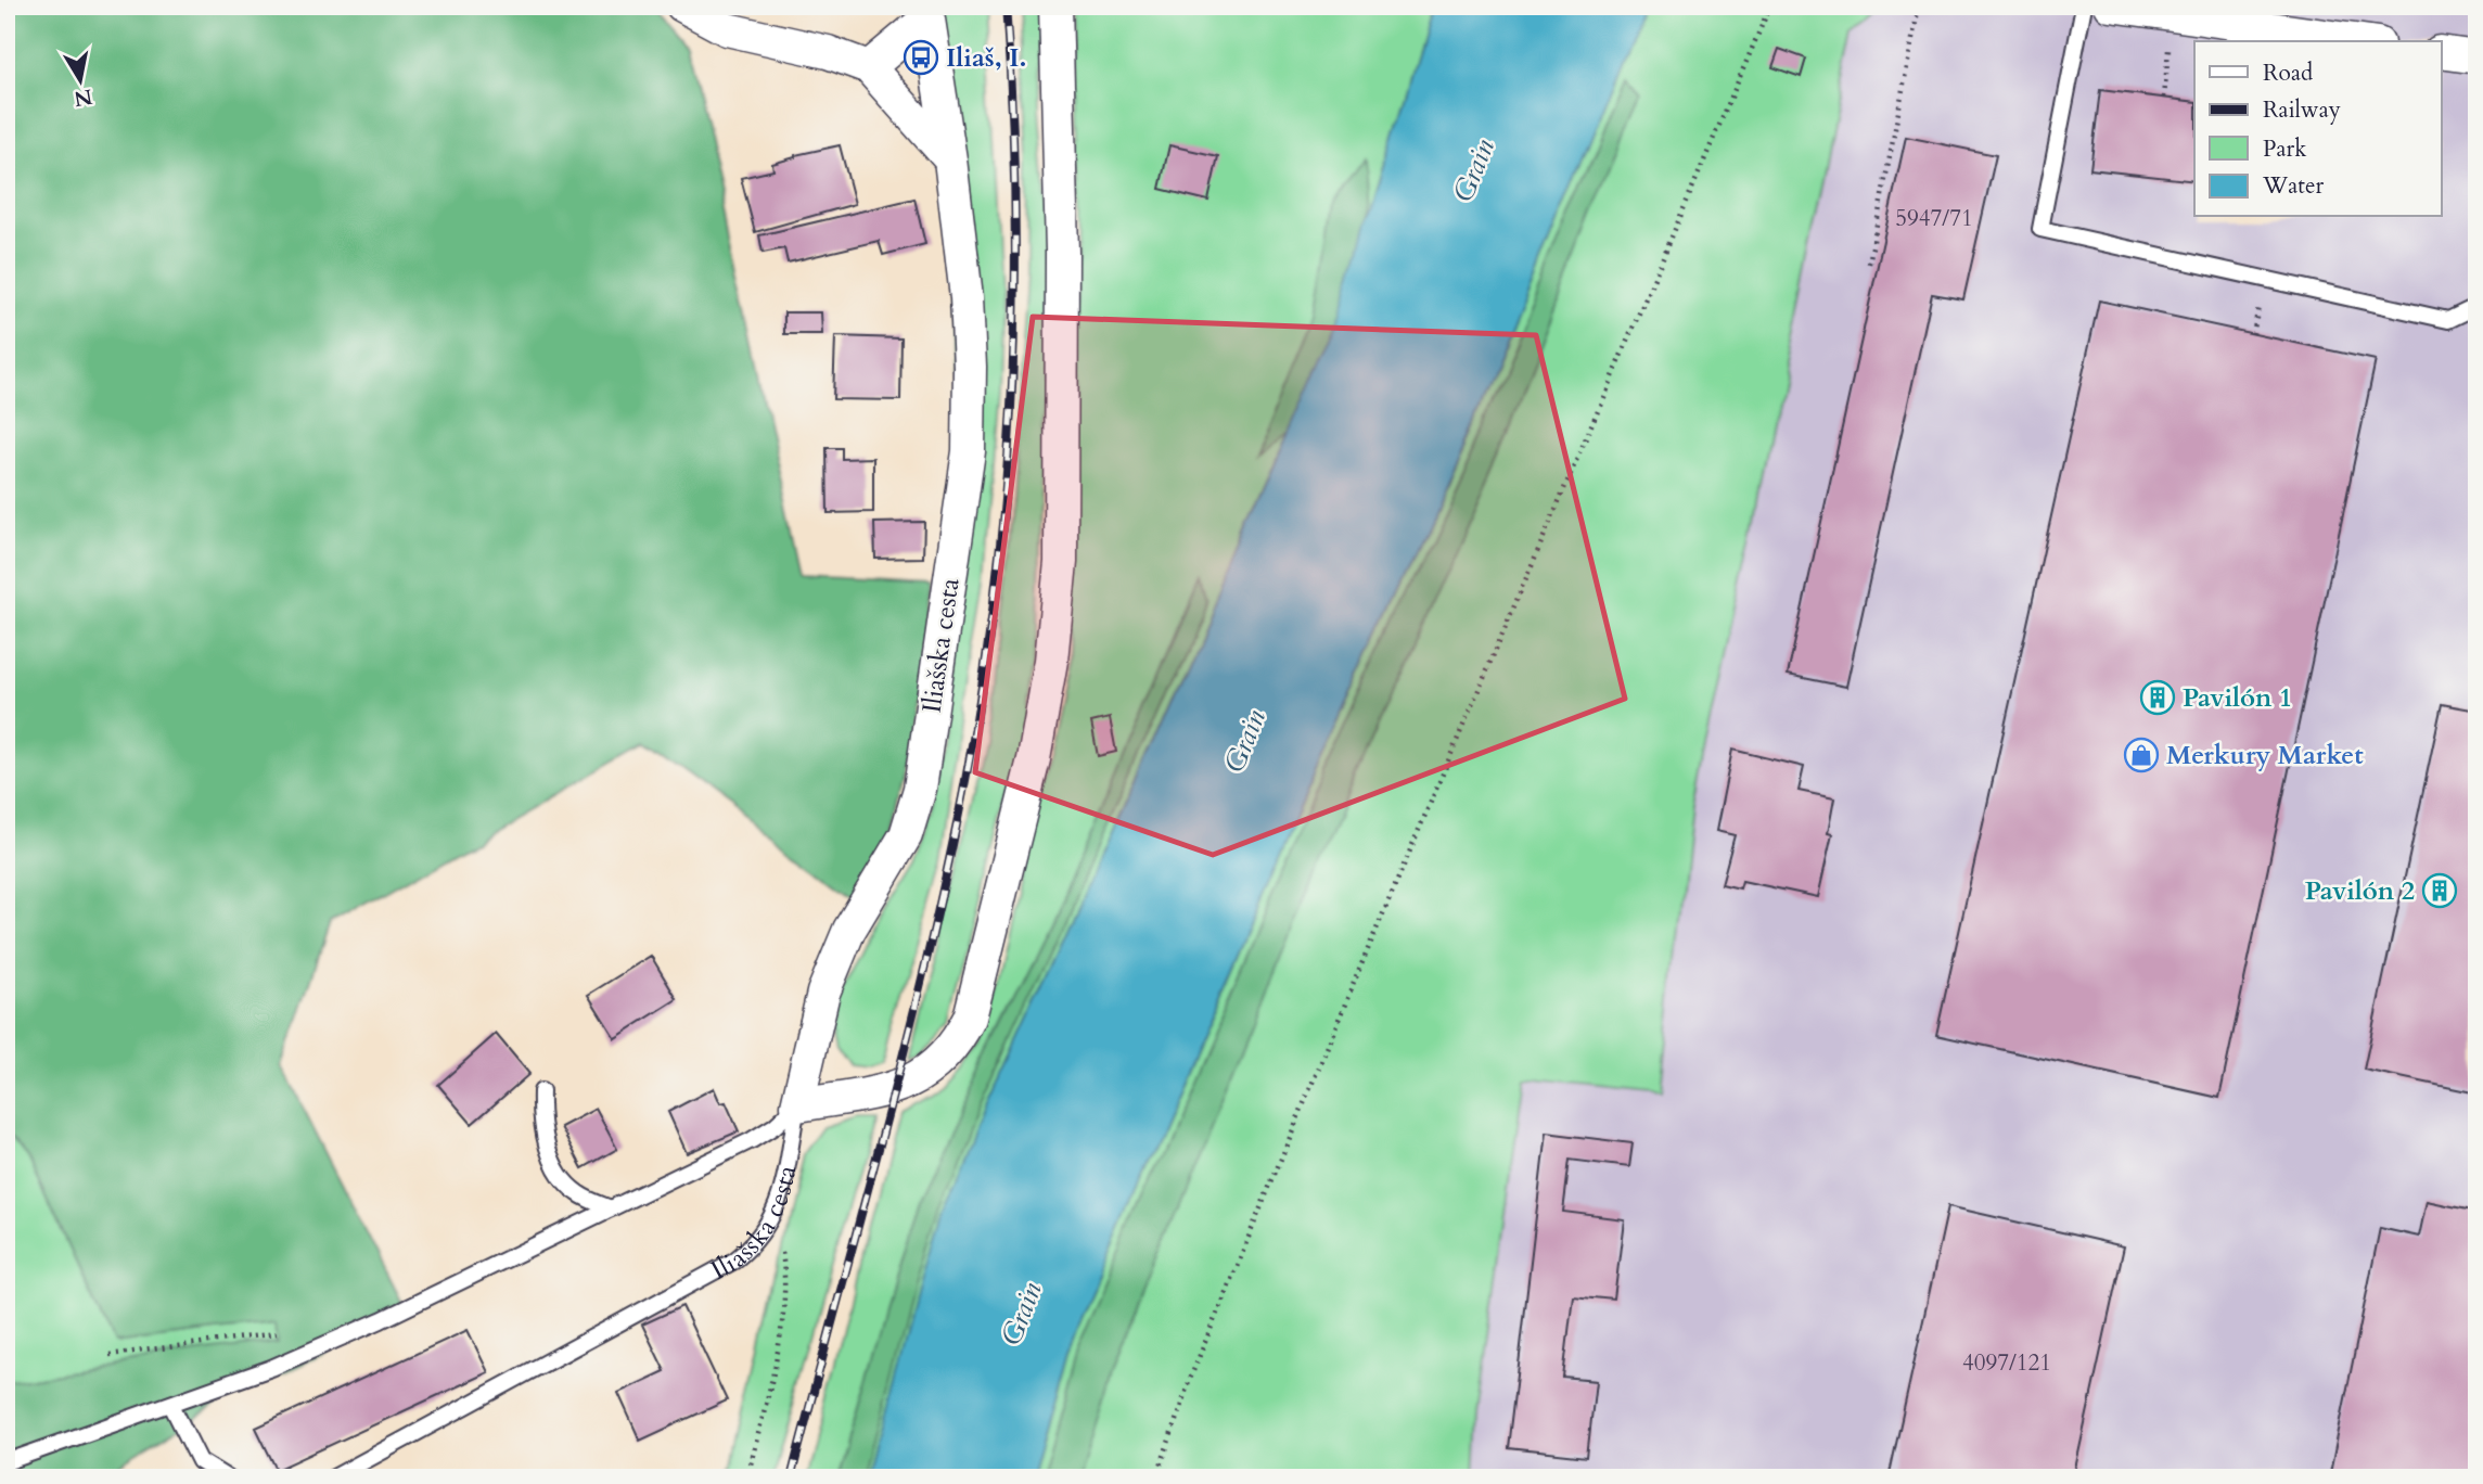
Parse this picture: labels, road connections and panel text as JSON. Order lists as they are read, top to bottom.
{
  "streets": {
    "street": ["Iliašska cesta"]
  },
  "water": ["Grain"],
  "places": {
    "bus stop": ["Iliaš, I."],
    "building": ["Pavilón 1", "Pavilón 2"],
    "shop": ["Merkury Market"]
  },
  "house_numbers": ["5947/71", "4097/121"],
  "legend": [
    "Road",
    "Railway",
    "Park",
    "Water"
  ],
  "north": "bottom"
}
